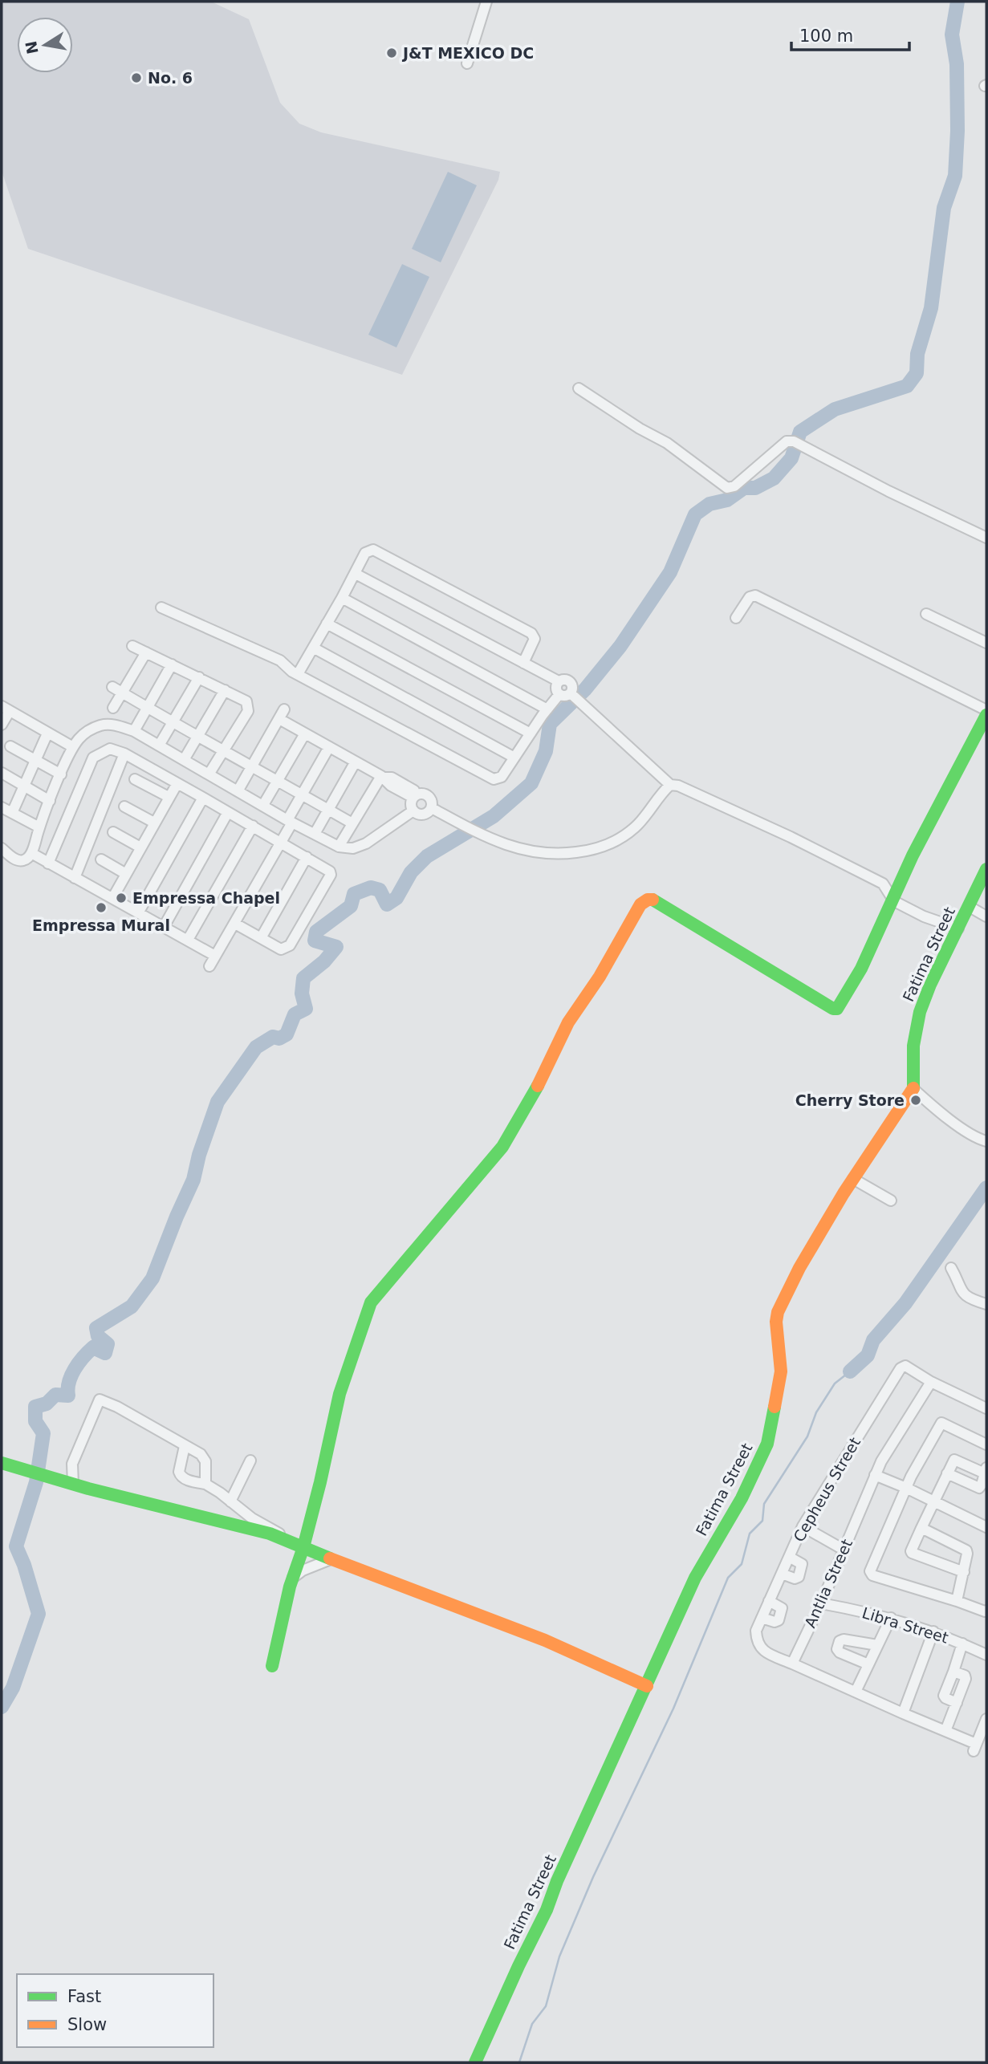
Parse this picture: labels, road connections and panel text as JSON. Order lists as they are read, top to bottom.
{
  "streets": {
    "street": [
      "Fatima Street",
      "Cepheus Street",
      "Antlia Street",
      "Libra Street"
    ]
  },
  "crossings": [
    ["Cepheus Street", "Antlia Street"],
    ["Antlia Street", "Libra Street"]
  ],
  "places": [
    "J&T MEXICO DC",
    "No. 6",
    "Empressa Chapel",
    "Empressa Mural",
    "Cherry Store"
  ],
  "legend": ["Fast", "Slow"],
  "scale_bar": "100 m",
  "north": "left"
}
